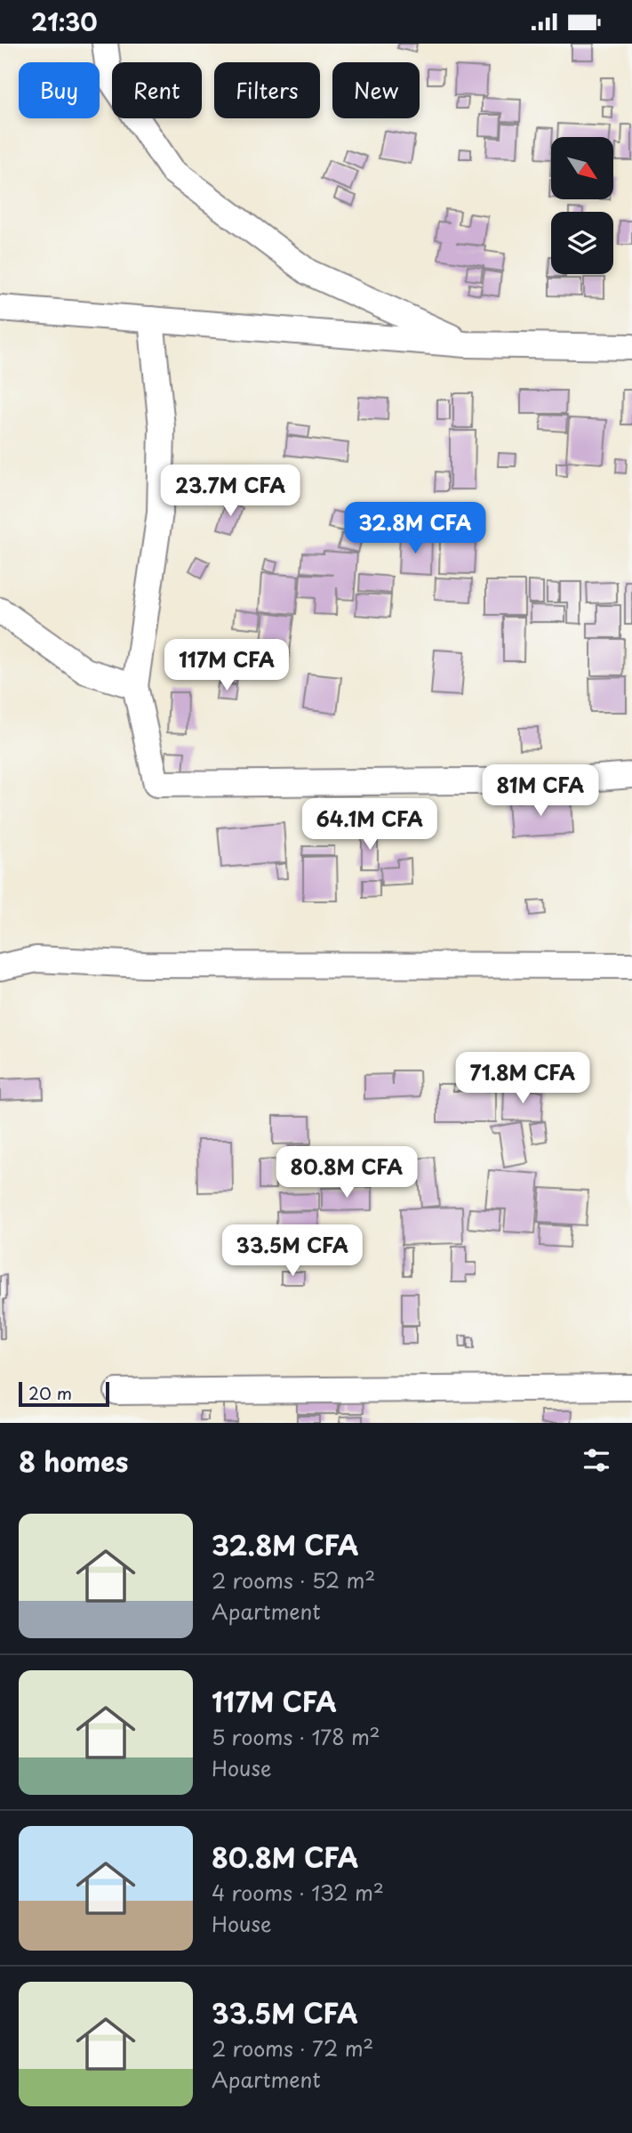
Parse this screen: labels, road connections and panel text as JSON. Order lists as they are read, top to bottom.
{
  "scale_bar": "20 m",
  "north": "bottom right",
  "page": {
    "status": "21:30",
    "chip": [
      "Buy",
      "Rent",
      "Filters",
      "New"
    ],
    "price": [
      "23.7M CFA",
      "32.8M CFA",
      "117M CFA",
      "81M CFA",
      "64.1M CFA",
      "71.8M CFA",
      "80.8M CFA",
      "33.5M CFA"
    ],
    "scale": "20 m",
    "heading": "8 homes",
    "list": [
      {
        "name": "32.8M CFA",
        "note": "2 rooms · 52 m² · Apartment"
      },
      {
        "name": "117M CFA",
        "note": "5 rooms · 178 m² · House"
      },
      {
        "name": "80.8M CFA",
        "note": "4 rooms · 132 m² · House"
      },
      {
        "name": "33.5M CFA",
        "note": "2 rooms · 72 m² · Apartment"
      }
    ]
  }
}
